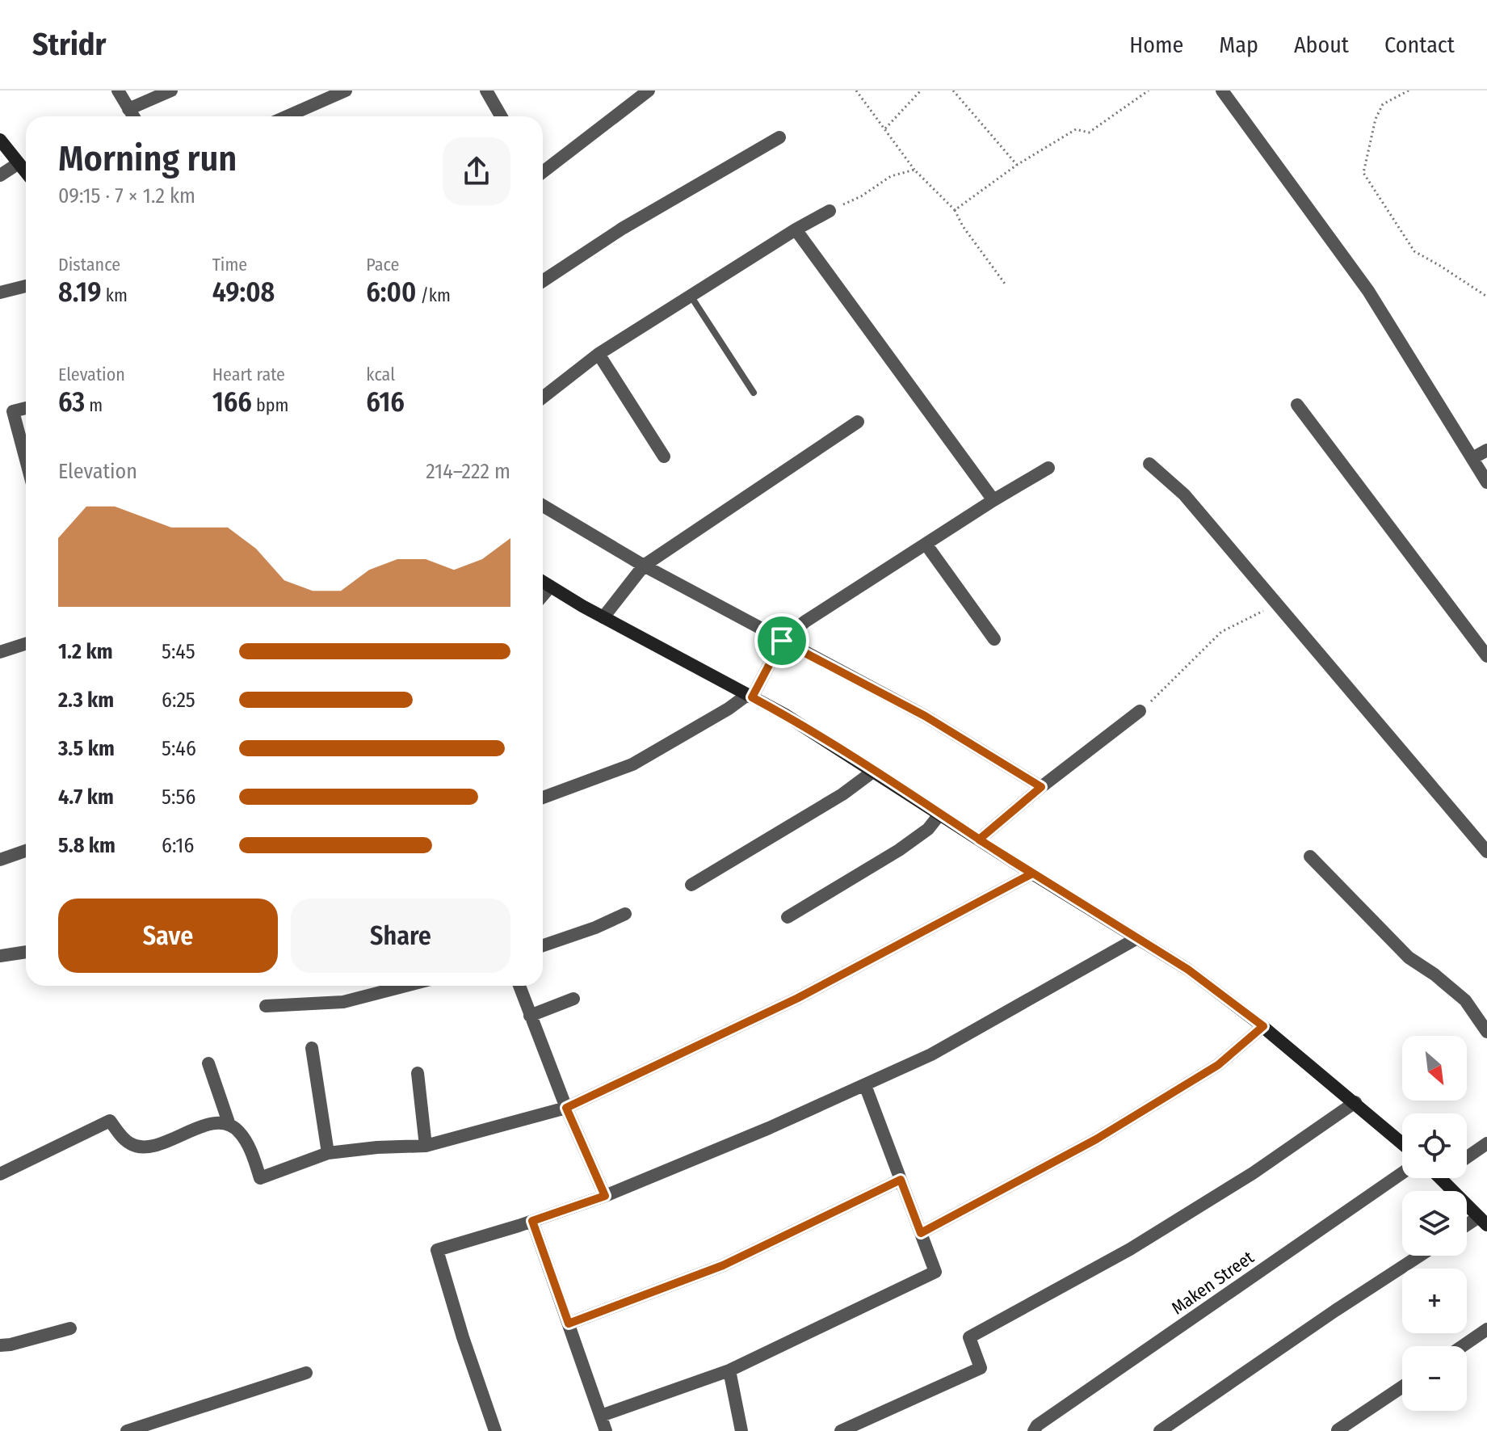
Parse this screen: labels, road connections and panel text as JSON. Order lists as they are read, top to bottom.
{
  "streets": {
    "street": ["Maken Street"]
  },
  "north": "bottom right",
  "page": {
    "header": "Stridr",
    "nav": [
      "Home",
      "Map",
      "About",
      "Contact"
    ],
    "heading": ["Morning run", "09:15 · 7 × 1.2 km"],
    "stats": [
      ["Distance", "8.19 km"],
      ["Time", "49:08"],
      ["Pace", "6:00 /km"],
      ["Elevation", "63 m"],
      ["Heart rate", "166 bpm"],
      ["kcal", "616"]
    ],
    "chart": ["Elevation", "214–222 m"],
    "list": [
      {
        "name": "1.2 km",
        "note": "5:45"
      },
      {
        "name": "2.3 km",
        "note": "6:25"
      },
      {
        "name": "3.5 km",
        "note": "5:46"
      },
      {
        "name": "4.7 km",
        "note": "5:56"
      },
      {
        "name": "5.8 km",
        "note": "6:16"
      }
    ],
    "buttons": ["Save", "Share"],
    "map_buttons": ["+", "−"]
  }
}
